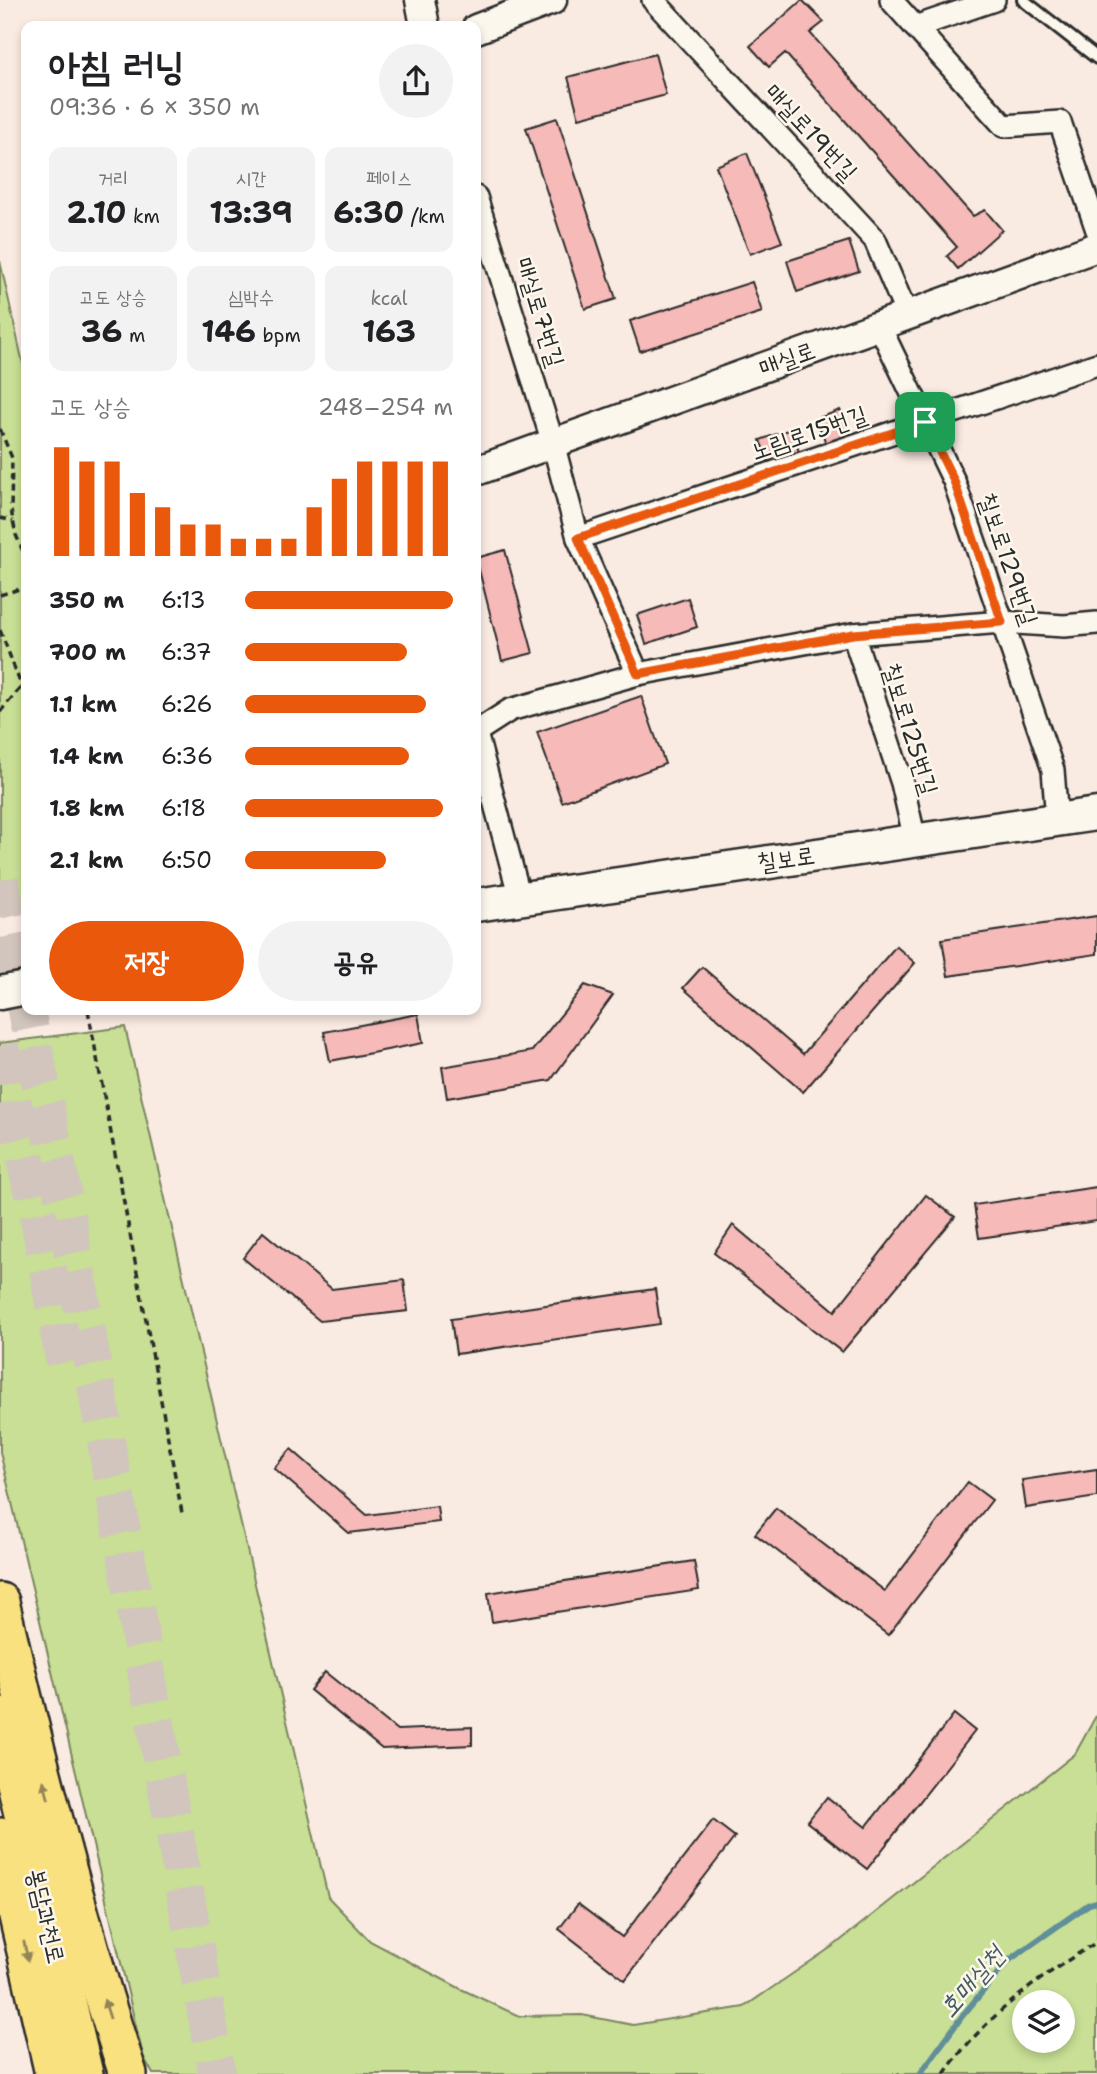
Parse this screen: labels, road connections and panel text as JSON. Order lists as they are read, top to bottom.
{
  "streets": {
    "highway": ["봉담과천로"],
    "main road": ["칠보로"],
    "street": [
      "매실로19번길",
      "매실로7번길",
      "매실로",
      "노림로15번길",
      "칠보로129번길",
      "칠보로125번길"
    ]
  },
  "crossings": [
    ["매실로19번길", "매실로"],
    ["매실로7번길", "매실로"],
    ["매실로7번길", "노림로15번길"],
    ["매실로", "칠보로129번길"],
    ["노림로15번길", "칠보로129번길"],
    ["칠보로129번길", "칠보로"],
    ["칠보로125번길", "칠보로"]
  ],
  "water": ["호매실천"],
  "page": {
    "heading": ["아침 러닝", "09:36 · 6 × 350 m"],
    "stats": [
      ["거리", "2.10 km"],
      ["시간", "13:39"],
      ["페이스", "6:30 /km"],
      ["고도 상승", "36 m"],
      ["심박수", "146 bpm"],
      ["kcal", "163"]
    ],
    "chart": ["고도 상승", "248–254 m"],
    "list": [
      {
        "name": "350 m",
        "note": "6:13"
      },
      {
        "name": "700 m",
        "note": "6:37"
      },
      {
        "name": "1.1 km",
        "note": "6:26"
      },
      {
        "name": "1.4 km",
        "note": "6:36"
      },
      {
        "name": "1.8 km",
        "note": "6:18"
      },
      {
        "name": "2.1 km",
        "note": "6:50"
      }
    ],
    "buttons": ["저장", "공유"]
  }
}
